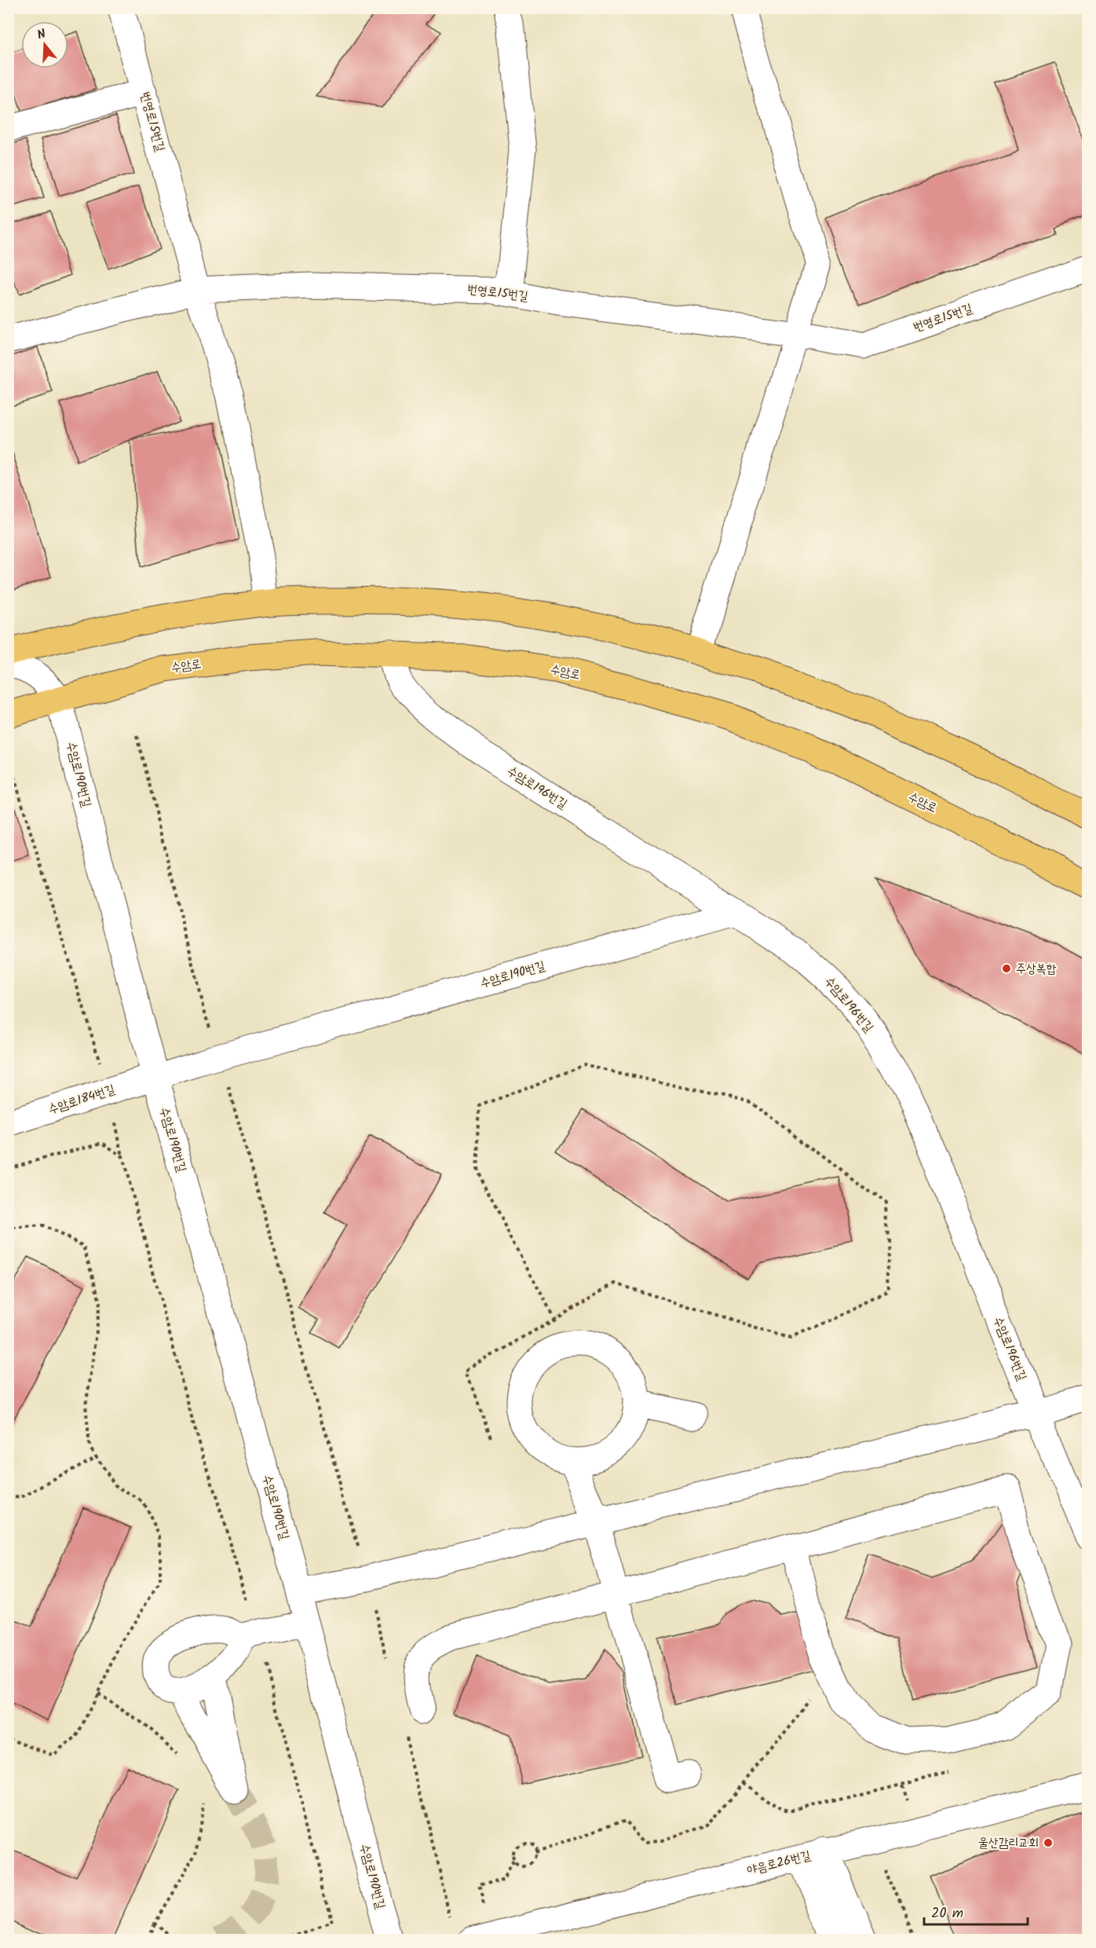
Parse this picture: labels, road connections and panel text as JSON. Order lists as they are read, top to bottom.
{
  "streets": {
    "main road": ["수암로"],
    "street": [
      "번영로15번길",
      "수암로190번길",
      "수암로196번길",
      "수암로184번길",
      "야음로26번길"
    ]
  },
  "crossings": [
    ["수암로", "수암로190번길"],
    ["수암로", "수암로196번길"],
    ["수암로190번길", "수암로196번길"],
    ["수암로190번길", "수암로184번길"]
  ],
  "places": ["주상복합", "울산감리교회"],
  "scale_bar": "20 m",
  "north": "top"
}
